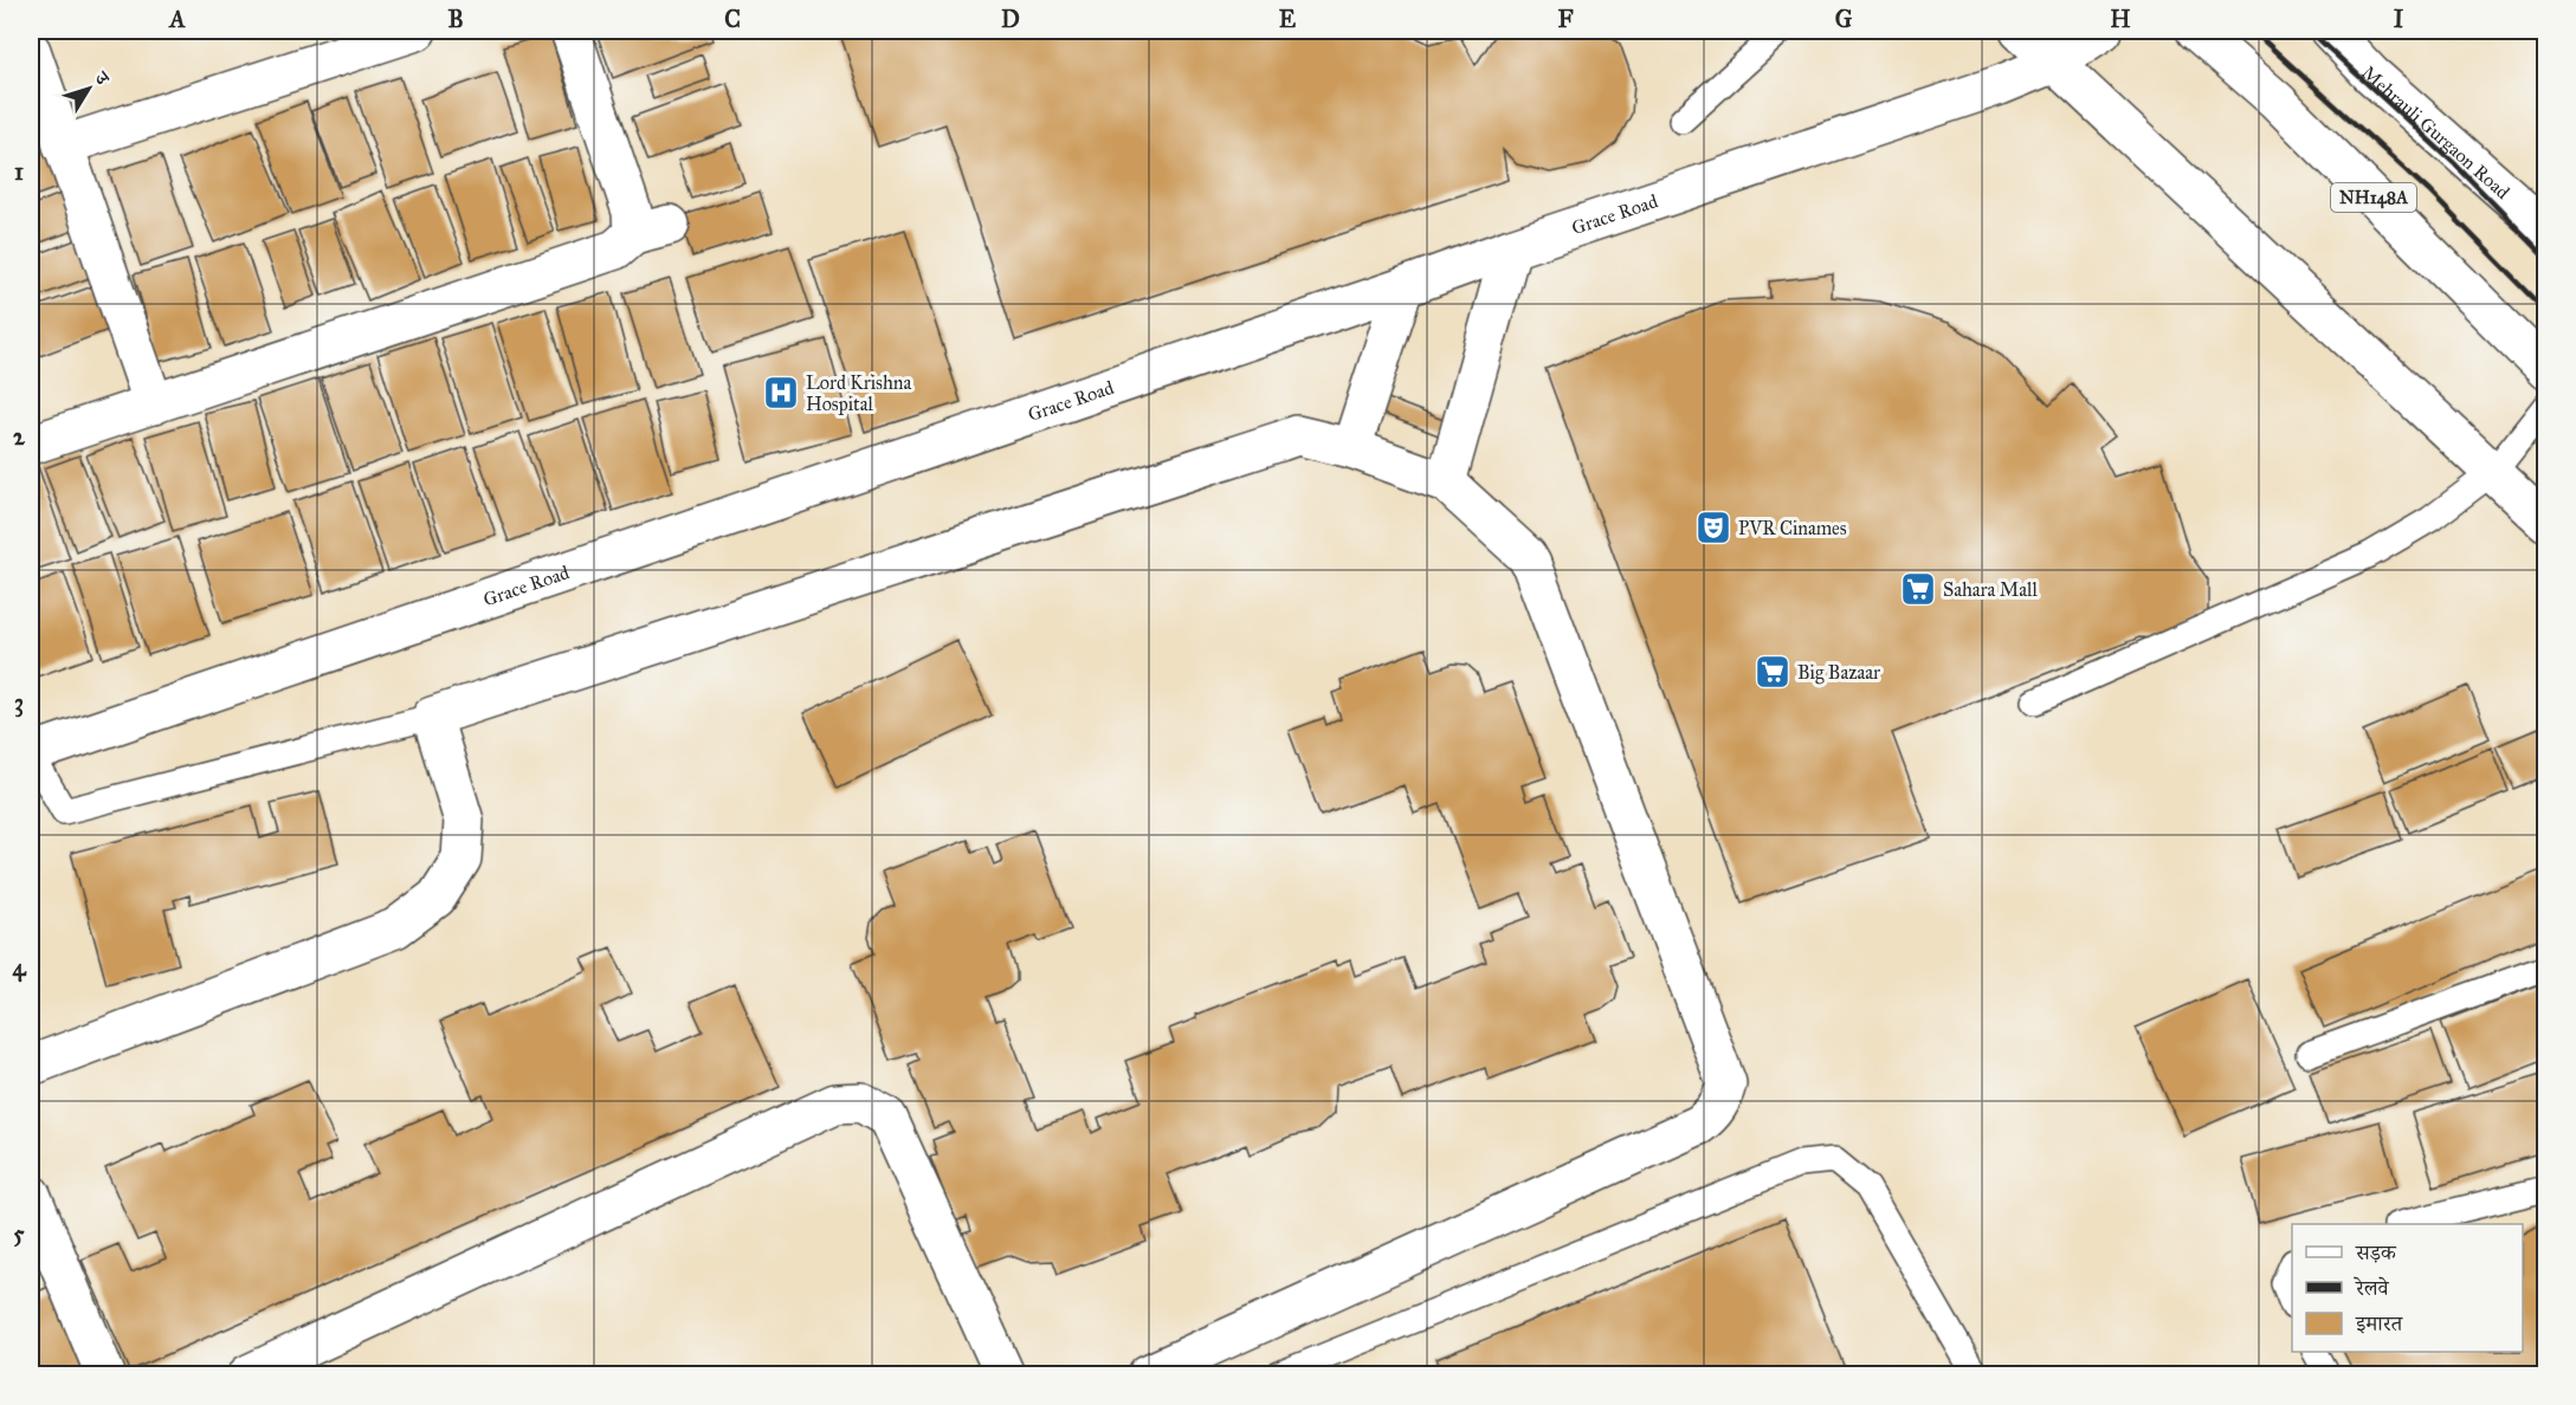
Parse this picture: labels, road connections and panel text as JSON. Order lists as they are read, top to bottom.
{
  "streets": {
    "main road": ["Mehrauli Gurgaon Road", "NH148A", "Grace Road"]
  },
  "places": {
    "hospital": ["Lord Krishna Hospital"],
    "theatre": ["PVR Cinames"],
    "supermarket": ["Sahara Mall", "Big Bazaar"]
  },
  "legend": ["सड़क", "रेलवे", "इमारत"],
  "north": "top right",
  "grid": {
    "columns": [
      "A",
      "B",
      "C",
      "D",
      "E",
      "F",
      "G",
      "H",
      "I"
    ],
    "rows": [
      "1",
      "2",
      "3",
      "4",
      "5"
    ]
  }
}
